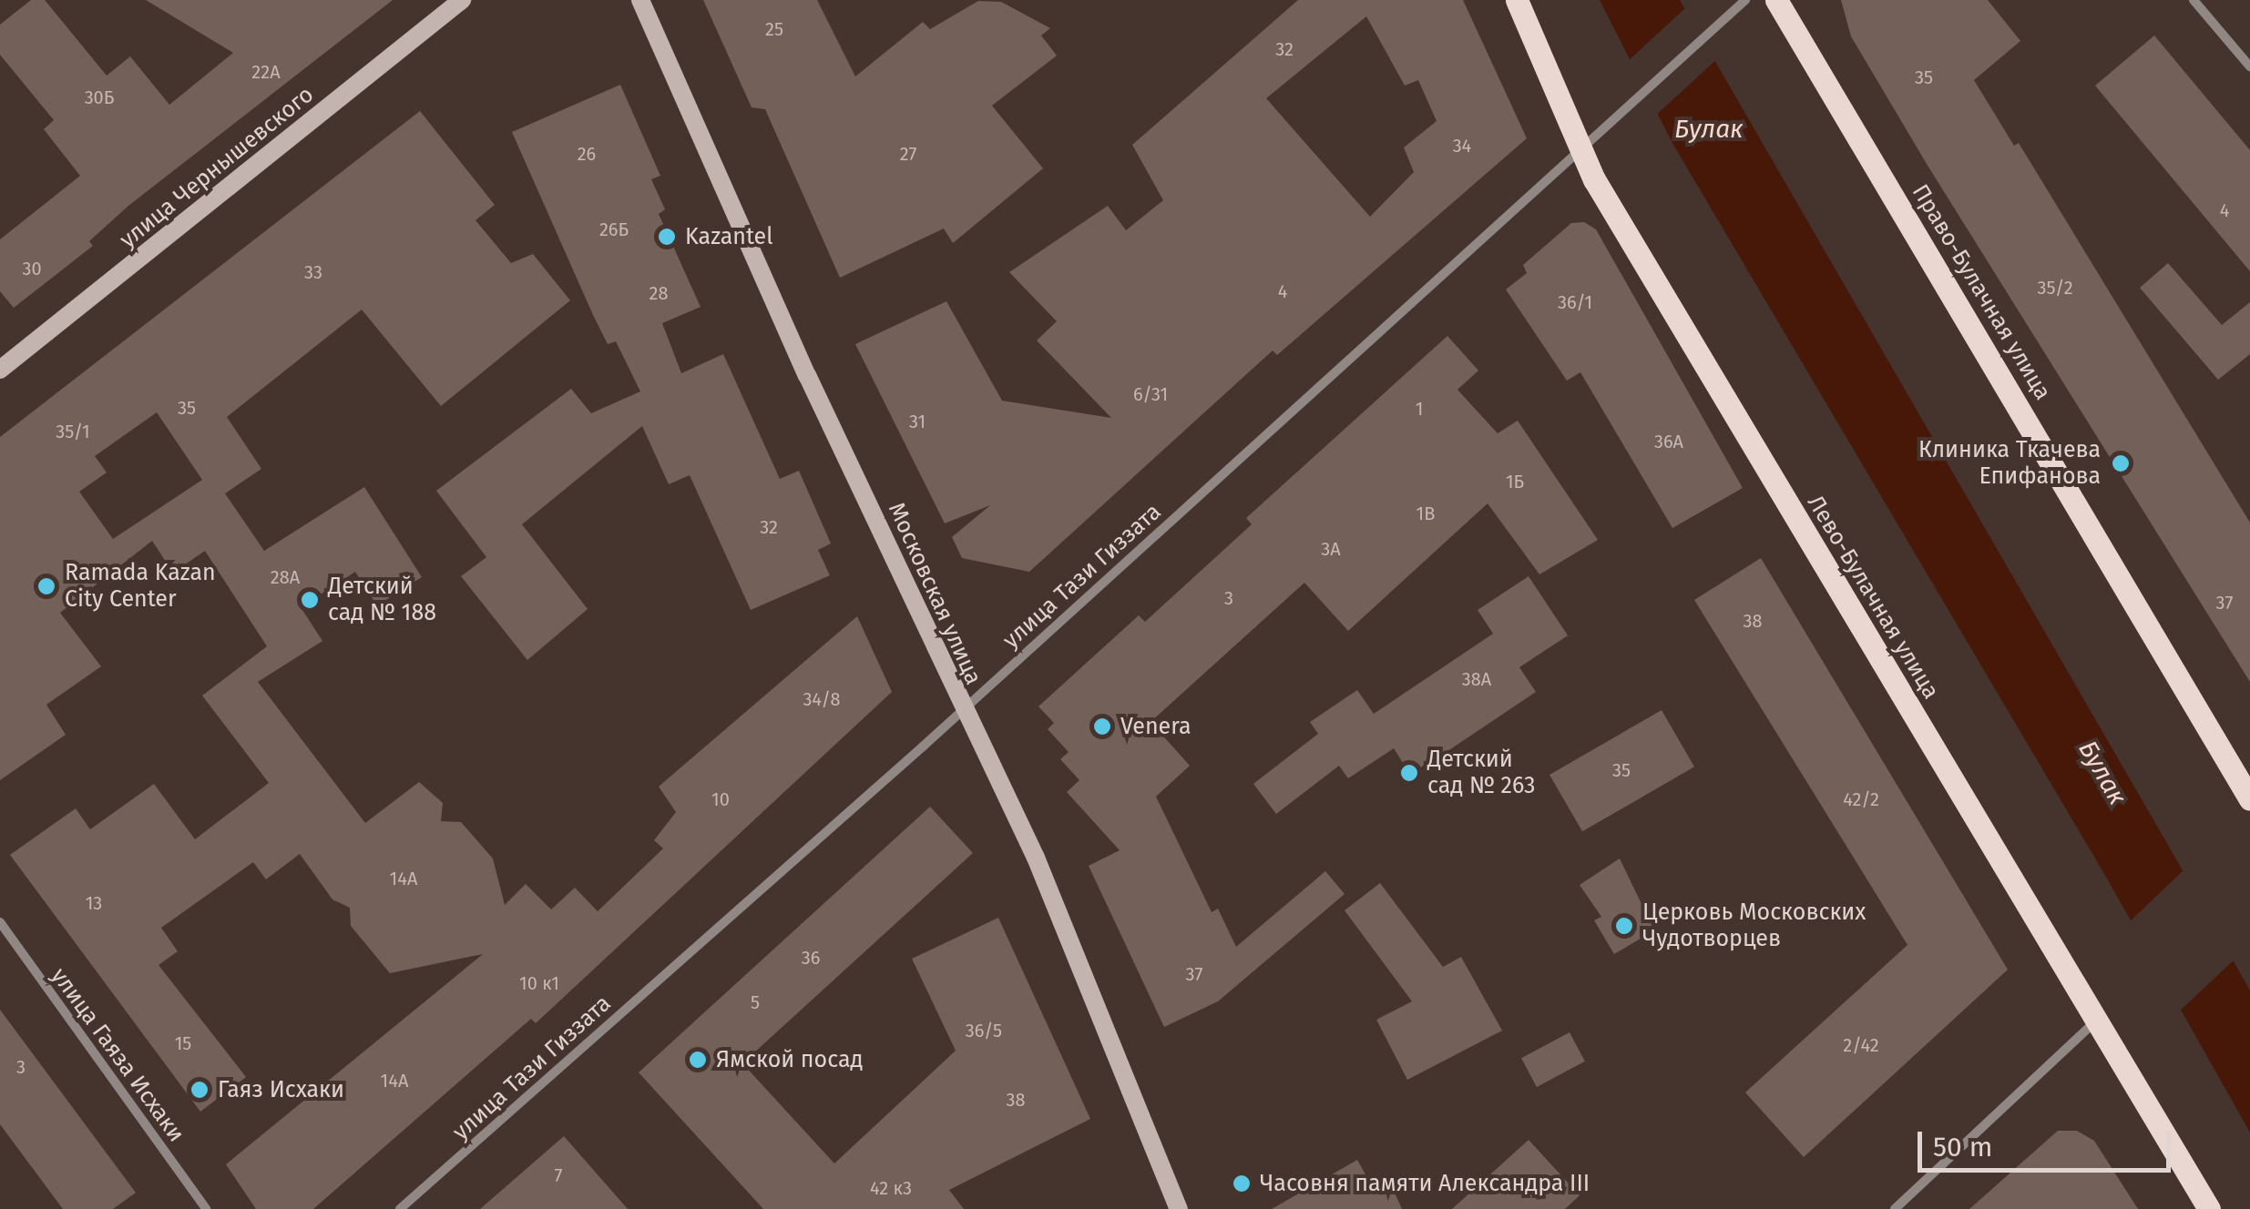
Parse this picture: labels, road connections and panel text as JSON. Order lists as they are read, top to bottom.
{
  "streets": {
    "main road": ["Право-Булачная улица", "Лево-Булачная улица"],
    "street": [
      "улица Чернышевского",
      "улица Тази Гиззата",
      "Московская улица",
      "улица Гаяза Исхаки"
    ]
  },
  "crossings": [
    ["улица Тази Гиззата", "Московская улица"],
    ["улица Тази Гиззата", "Лево-Булачная улица"]
  ],
  "water": ["Булак"],
  "places": [
    "Kazantel",
    "Клиника Ткачева Епифанова",
    "Ramada Kazan City Center",
    "Детский сад № 188",
    "Venera",
    "Детский сад № 263",
    "Церковь Московских Чудотворцев",
    "Ямской посад",
    "Гаяз Исхаки",
    "Часовня памяти Александра III"
  ],
  "house_numbers": [
    "25",
    "32",
    "22А",
    "35",
    "30Б",
    "34",
    "26",
    "27",
    "4",
    "26Б",
    "30",
    "33",
    "35/2",
    "4",
    "28",
    "36/1",
    "6/31",
    "35",
    "1",
    "31",
    "35/1",
    "36А",
    "1Б",
    "1В",
    "32",
    "3А",
    "28А",
    "3",
    "37",
    "38",
    "38А",
    "34/8",
    "35",
    "10",
    "42/2",
    "14А",
    "13",
    "36",
    "37",
    "10 к1",
    "5",
    "36/5",
    "15",
    "2/42",
    "3",
    "14А",
    "38",
    "7",
    "42 к3"
  ],
  "scale_bar": "50 m"
}
